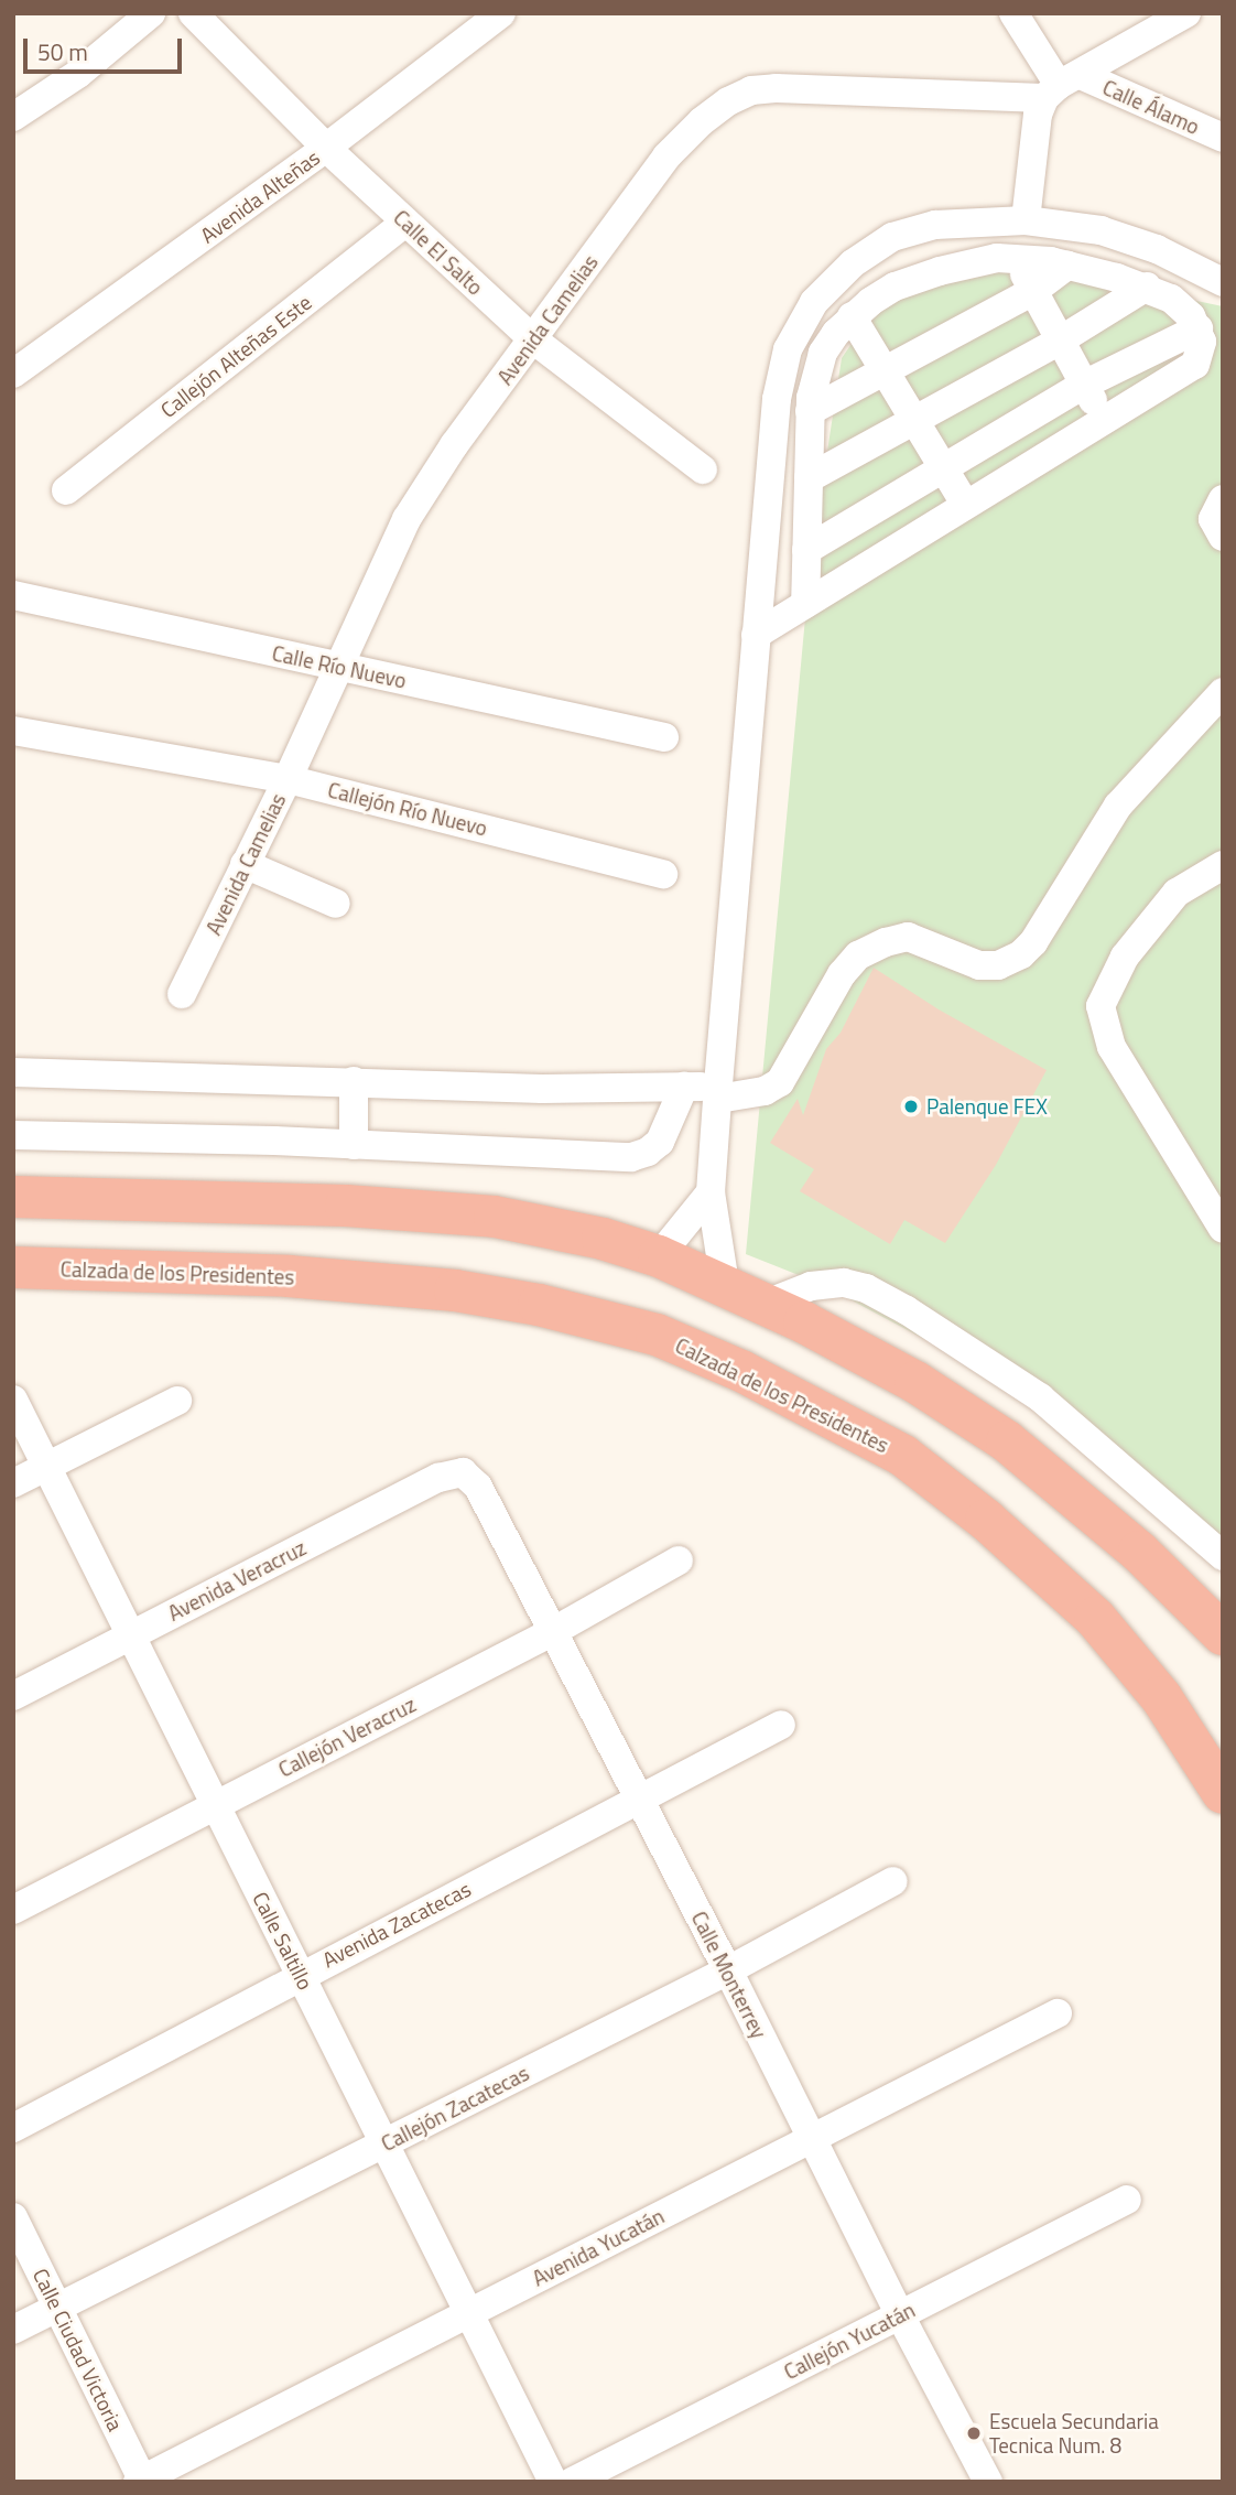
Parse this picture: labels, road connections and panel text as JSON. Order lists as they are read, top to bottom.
{
  "streets": {
    "highway": ["Calzada de los Presidentes"],
    "street": [
      "Calle Álamo",
      "Avenida Alteñas",
      "Calle El Salto",
      "Avenida Camelias",
      "Callejón Alteñas Este",
      "Calle Río Nuevo",
      "Callejón Río Nuevo",
      "Avenida Veracruz",
      "Callejón Veracruz",
      "Avenida Zacatecas",
      "Calle Saltillo",
      "Calle Monterrey",
      "Callejón Zacatecas",
      "Avenida Yucatán",
      "Callejón Yucatán",
      "Calle Ciudad Victoria"
    ]
  },
  "crossings": [
    ["Calle Álamo", "Avenida Camelias"],
    ["Avenida Alteñas", "Calle El Salto"],
    ["Calle El Salto", "Avenida Camelias"],
    ["Calle El Salto", "Callejón Alteñas Este"],
    ["Avenida Camelias", "Calle Río Nuevo"],
    ["Avenida Camelias", "Callejón Río Nuevo"],
    ["Avenida Veracruz", "Calle Saltillo"],
    ["Avenida Veracruz", "Calle Monterrey"],
    ["Callejón Veracruz", "Calle Saltillo"],
    ["Callejón Veracruz", "Calle Monterrey"],
    ["Avenida Zacatecas", "Calle Saltillo"],
    ["Avenida Zacatecas", "Calle Monterrey"],
    ["Calle Saltillo", "Callejón Zacatecas"],
    ["Calle Saltillo", "Avenida Yucatán"],
    ["Calle Monterrey", "Callejón Zacatecas"],
    ["Calle Monterrey", "Avenida Yucatán"],
    ["Calle Monterrey", "Callejón Yucatán"],
    ["Callejón Zacatecas", "Calle Ciudad Victoria"],
    ["Avenida Yucatán", "Calle Ciudad Victoria"]
  ],
  "places": ["Palenque FEX", "Escuela Secundaria Tecnica Num. 8"],
  "scale_bar": "50 m"
}
